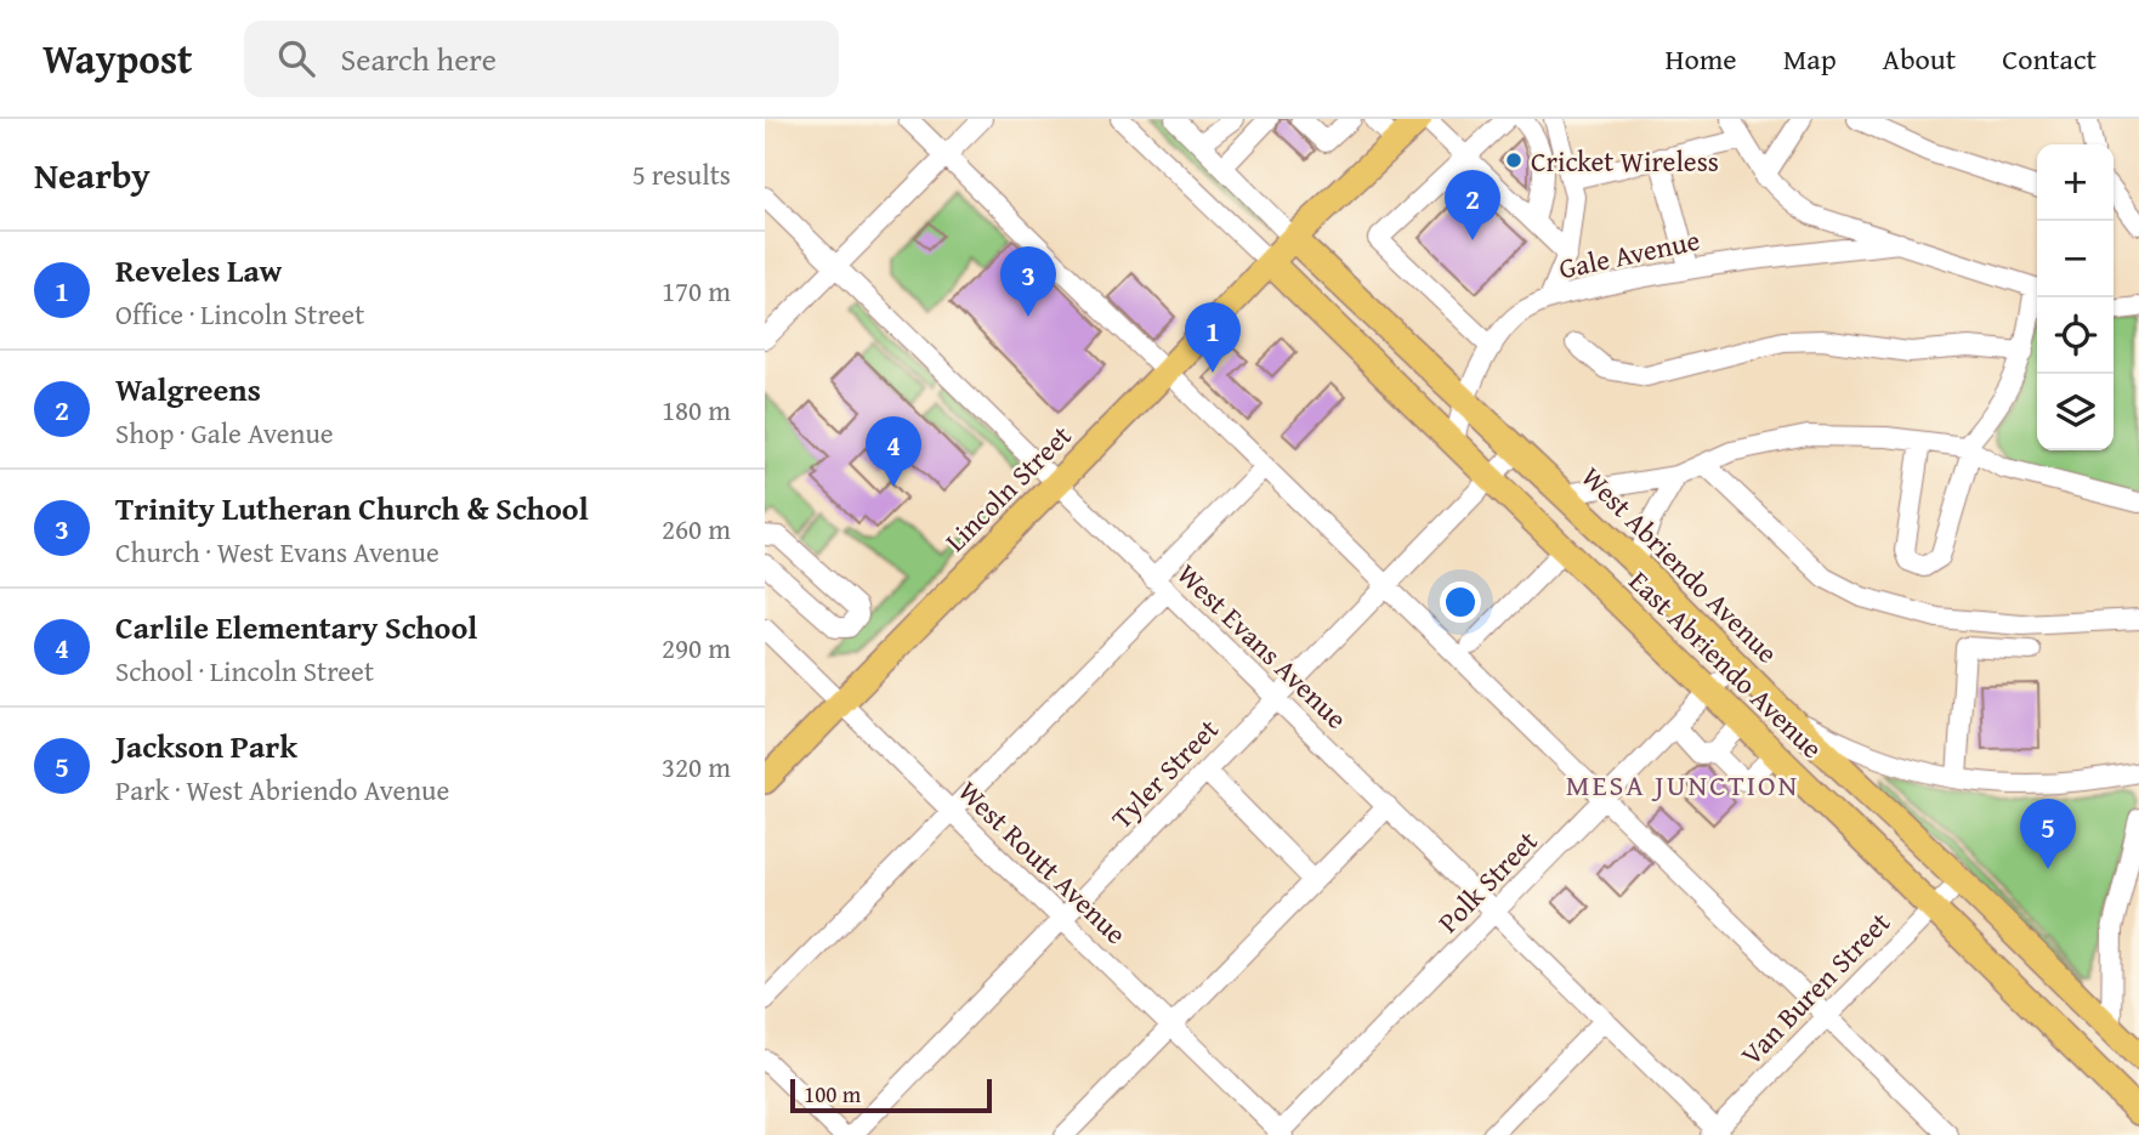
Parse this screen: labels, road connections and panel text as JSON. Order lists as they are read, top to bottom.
{
  "streets": {
    "main road": ["Lincoln Street", "West Abriendo Avenue", "East Abriendo Avenue"],
    "street": [
      "Gale Avenue",
      "West Evans Avenue",
      "Tyler Street",
      "West Routt Avenue",
      "Polk Street",
      "Van Buren Street"
    ]
  },
  "crossings": [
    ["Gale Avenue", "West Abriendo Avenue"],
    ["Gale Avenue", "East Abriendo Avenue"],
    ["Lincoln Street", "West Abriendo Avenue"],
    ["Lincoln Street", "West Evans Avenue"],
    ["Lincoln Street", "East Abriendo Avenue"],
    ["Lincoln Street", "West Routt Avenue"],
    ["West Abriendo Avenue", "Tyler Street"],
    ["West Abriendo Avenue", "Polk Street"],
    ["West Abriendo Avenue", "Van Buren Street"],
    ["West Evans Avenue", "Tyler Street"],
    ["West Evans Avenue", "Polk Street"],
    ["West Evans Avenue", "Van Buren Street"],
    ["East Abriendo Avenue", "Tyler Street"],
    ["East Abriendo Avenue", "Polk Street"],
    ["East Abriendo Avenue", "Van Buren Street"],
    ["Tyler Street", "West Routt Avenue"],
    ["West Routt Avenue", "Polk Street"]
  ],
  "districts": ["MESA JUNCTION"],
  "places": ["Cricket Wireless"],
  "scale_bar": "100 m",
  "page": {
    "header": "Waypost",
    "search": "Search here",
    "nav": [
      "Home",
      "Map",
      "About",
      "Contact"
    ],
    "heading": ["Nearby", "5 results"],
    "map_buttons": ["+", "−"],
    "pins": [
      "2",
      "3",
      "1",
      "4",
      "5"
    ],
    "list": [
      {
        "mark": "1",
        "name": "Reveles Law",
        "note": "Office · Lincoln Street",
        "value": "170 m"
      },
      {
        "mark": "2",
        "name": "Walgreens",
        "note": "Shop · Gale Avenue",
        "value": "180 m"
      },
      {
        "mark": "3",
        "name": "Trinity Lutheran Church & School",
        "note": "Church · West Evans Avenue",
        "value": "260 m"
      },
      {
        "mark": "4",
        "name": "Carlile Elementary School",
        "note": "School · Lincoln Street",
        "value": "290 m"
      },
      {
        "mark": "5",
        "name": "Jackson Park",
        "note": "Park · West Abriendo Avenue",
        "value": "320 m"
      }
    ],
    "scale": "100 m"
  }
}
